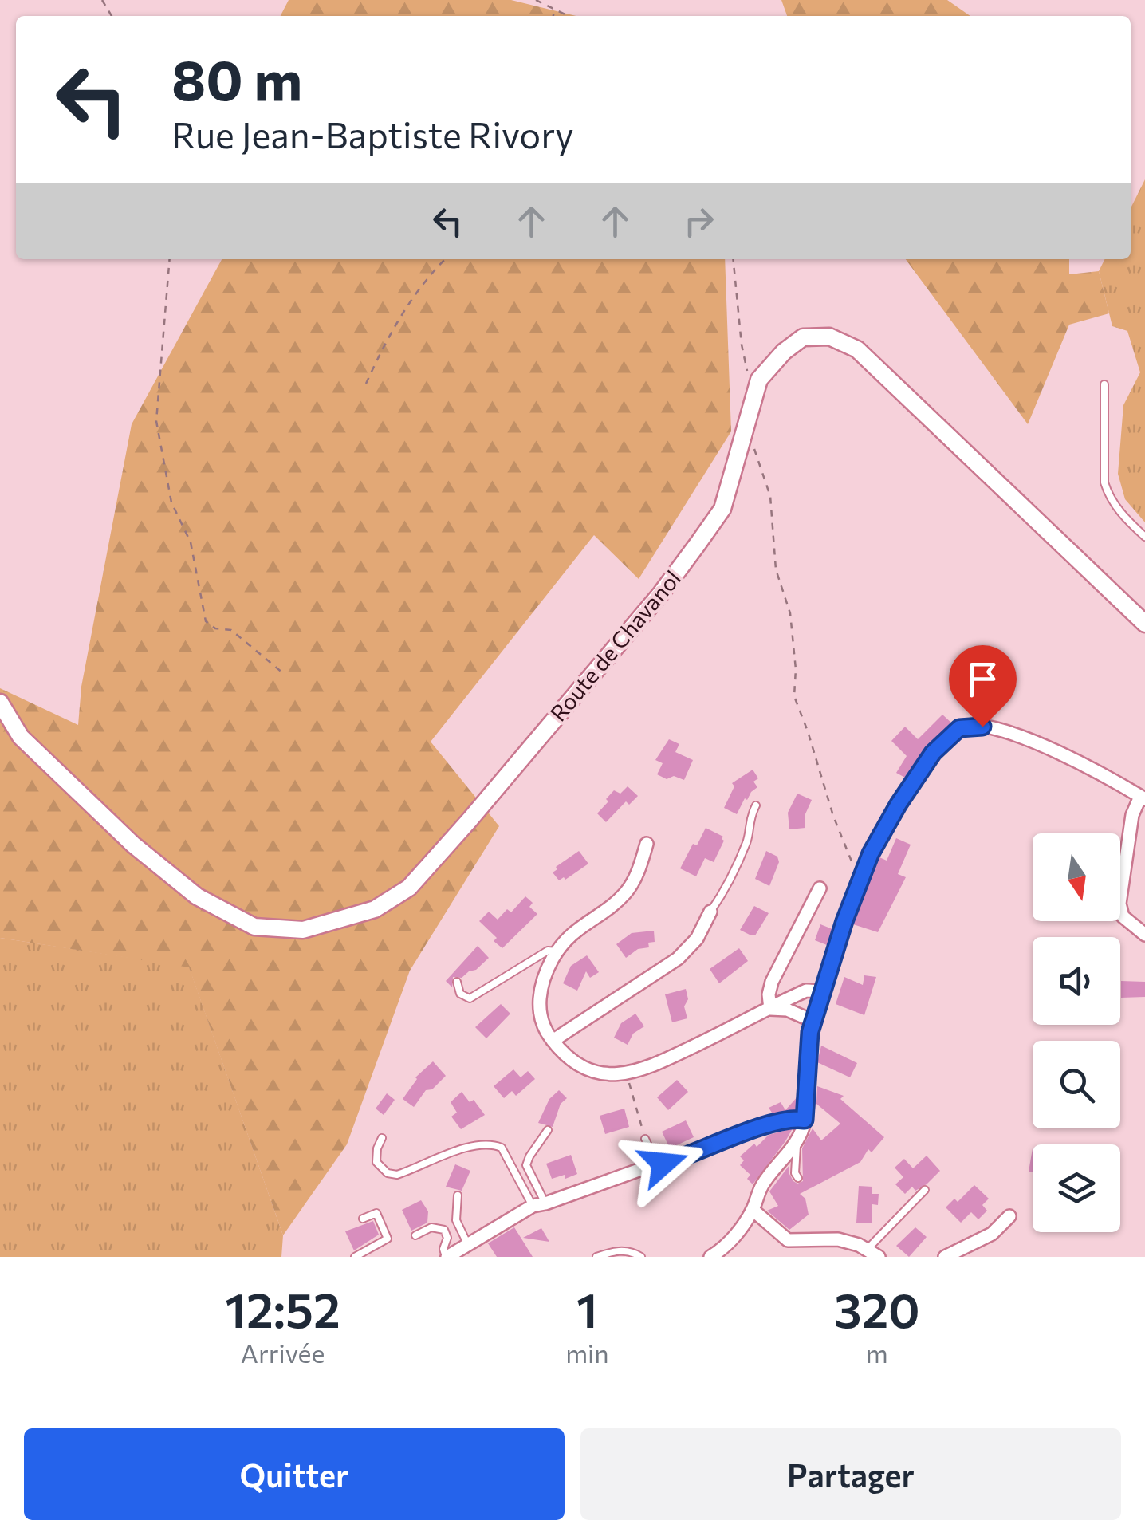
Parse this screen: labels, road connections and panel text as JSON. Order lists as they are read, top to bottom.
{
  "streets": {
    "street": ["Route de Chavanol"]
  },
  "north": "bottom",
  "page": {
    "turn": ["80 m", "Rue Jean-Baptiste Rivory"],
    "eta": [
      "12:52",
      "Arrivée",
      "1",
      "min",
      "320",
      "m"
    ],
    "buttons": ["Quitter", "Partager"]
  }
}
